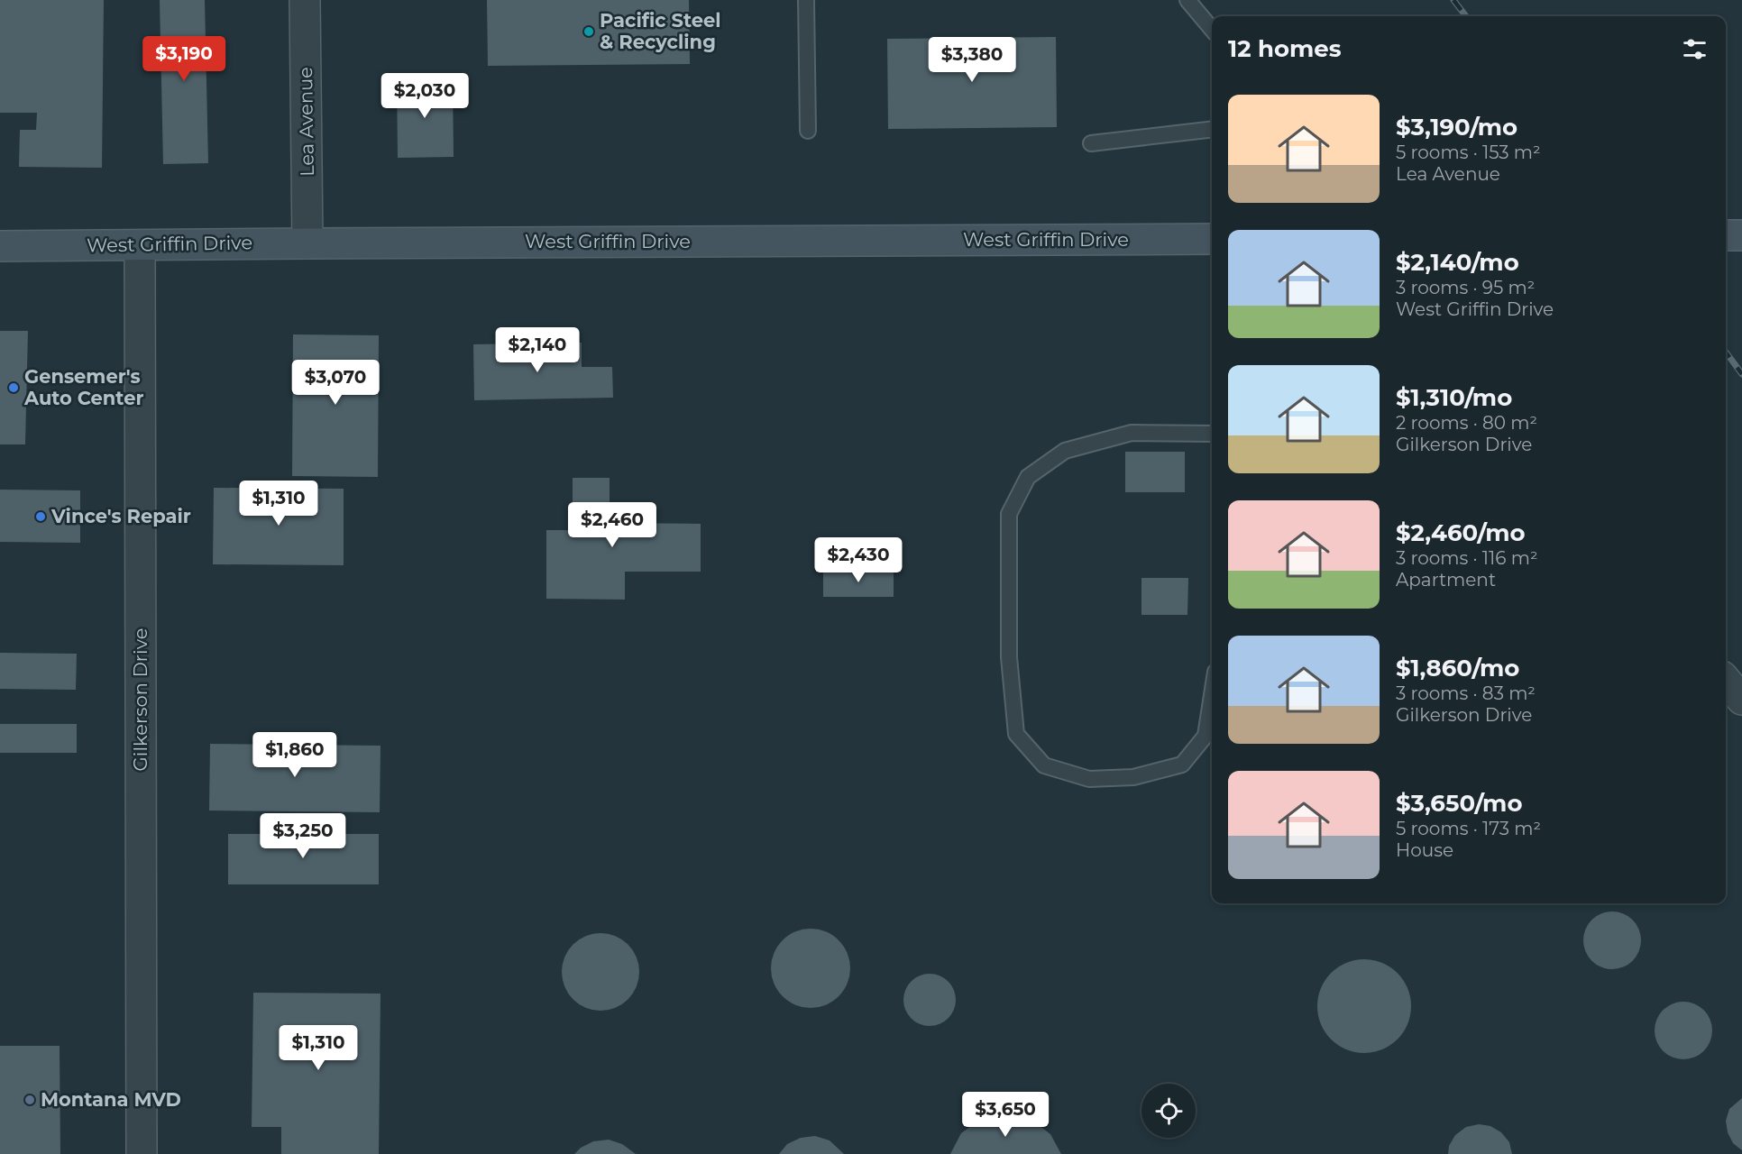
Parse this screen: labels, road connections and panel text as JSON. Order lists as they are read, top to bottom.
{
  "streets": {
    "main road": ["West Griffin Drive"],
    "street": ["Lea Avenue", "Gilkerson Drive"]
  },
  "crossings": [
    ["Lea Avenue", "West Griffin Drive"],
    ["West Griffin Drive", "Gilkerson Drive"]
  ],
  "places": [
    "Pacific Steel & Recycling",
    "Gensemer's Auto Center",
    "Vince's Repair",
    "Montana MVD"
  ],
  "page": {
    "heading": "12 homes",
    "price": [
      "$3,190",
      "$3,380",
      "$2,030",
      "$2,140",
      "$3,070",
      "$1,310",
      "$2,460",
      "$2,430",
      "$1,860",
      "$3,250",
      "$1,310",
      "$3,650"
    ],
    "list": [
      {
        "name": "$3,190/mo",
        "note": "5 rooms · 153 m² · Lea Avenue"
      },
      {
        "name": "$2,140/mo",
        "note": "3 rooms · 95 m² · West Griffin Drive"
      },
      {
        "name": "$1,310/mo",
        "note": "2 rooms · 80 m² · Gilkerson Drive"
      },
      {
        "name": "$2,460/mo",
        "note": "3 rooms · 116 m² · Apartment"
      },
      {
        "name": "$1,860/mo",
        "note": "3 rooms · 83 m² · Gilkerson Drive"
      },
      {
        "name": "$3,650/mo",
        "note": "5 rooms · 173 m² · House"
      }
    ]
  }
}
